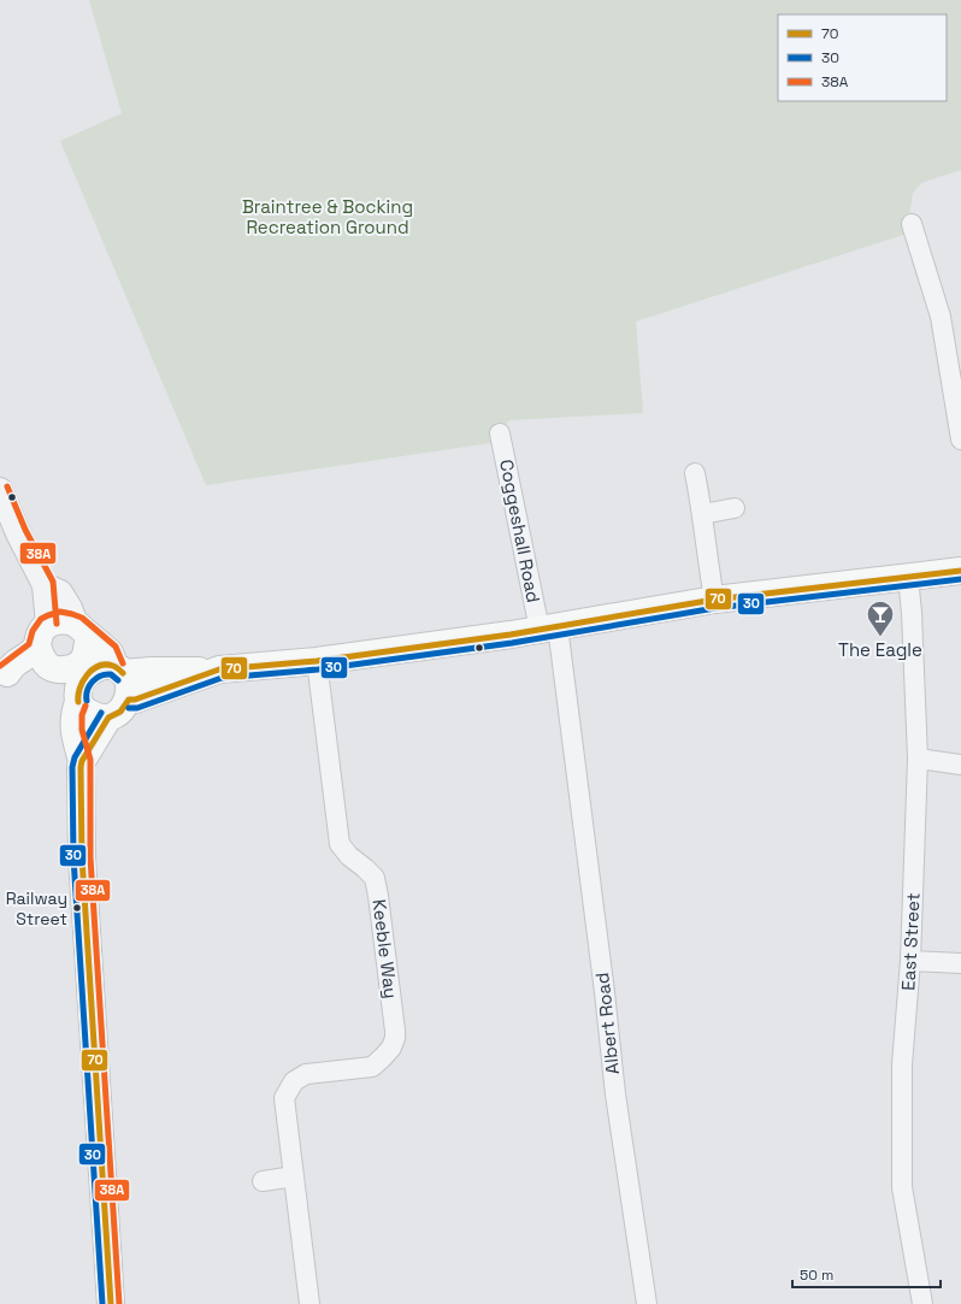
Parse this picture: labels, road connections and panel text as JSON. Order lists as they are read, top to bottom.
{
  "streets": {
    "street": [
      "Coggeshall Road",
      "East Street",
      "Keeble Way",
      "Albert Road"
    ]
  },
  "crossings": [
    ["Coggeshall Road", "Albert Road"]
  ],
  "parks": ["Braintree & Bocking Recreation Ground"],
  "places": {
    "bar": ["The Eagle"],
    "other": ["Railway Street"]
  },
  "lines": ["transit line 38A", "transit line 70", "transit line 30"],
  "legend": ["70", "30", "38A"],
  "scale_bar": "50 m"
}
